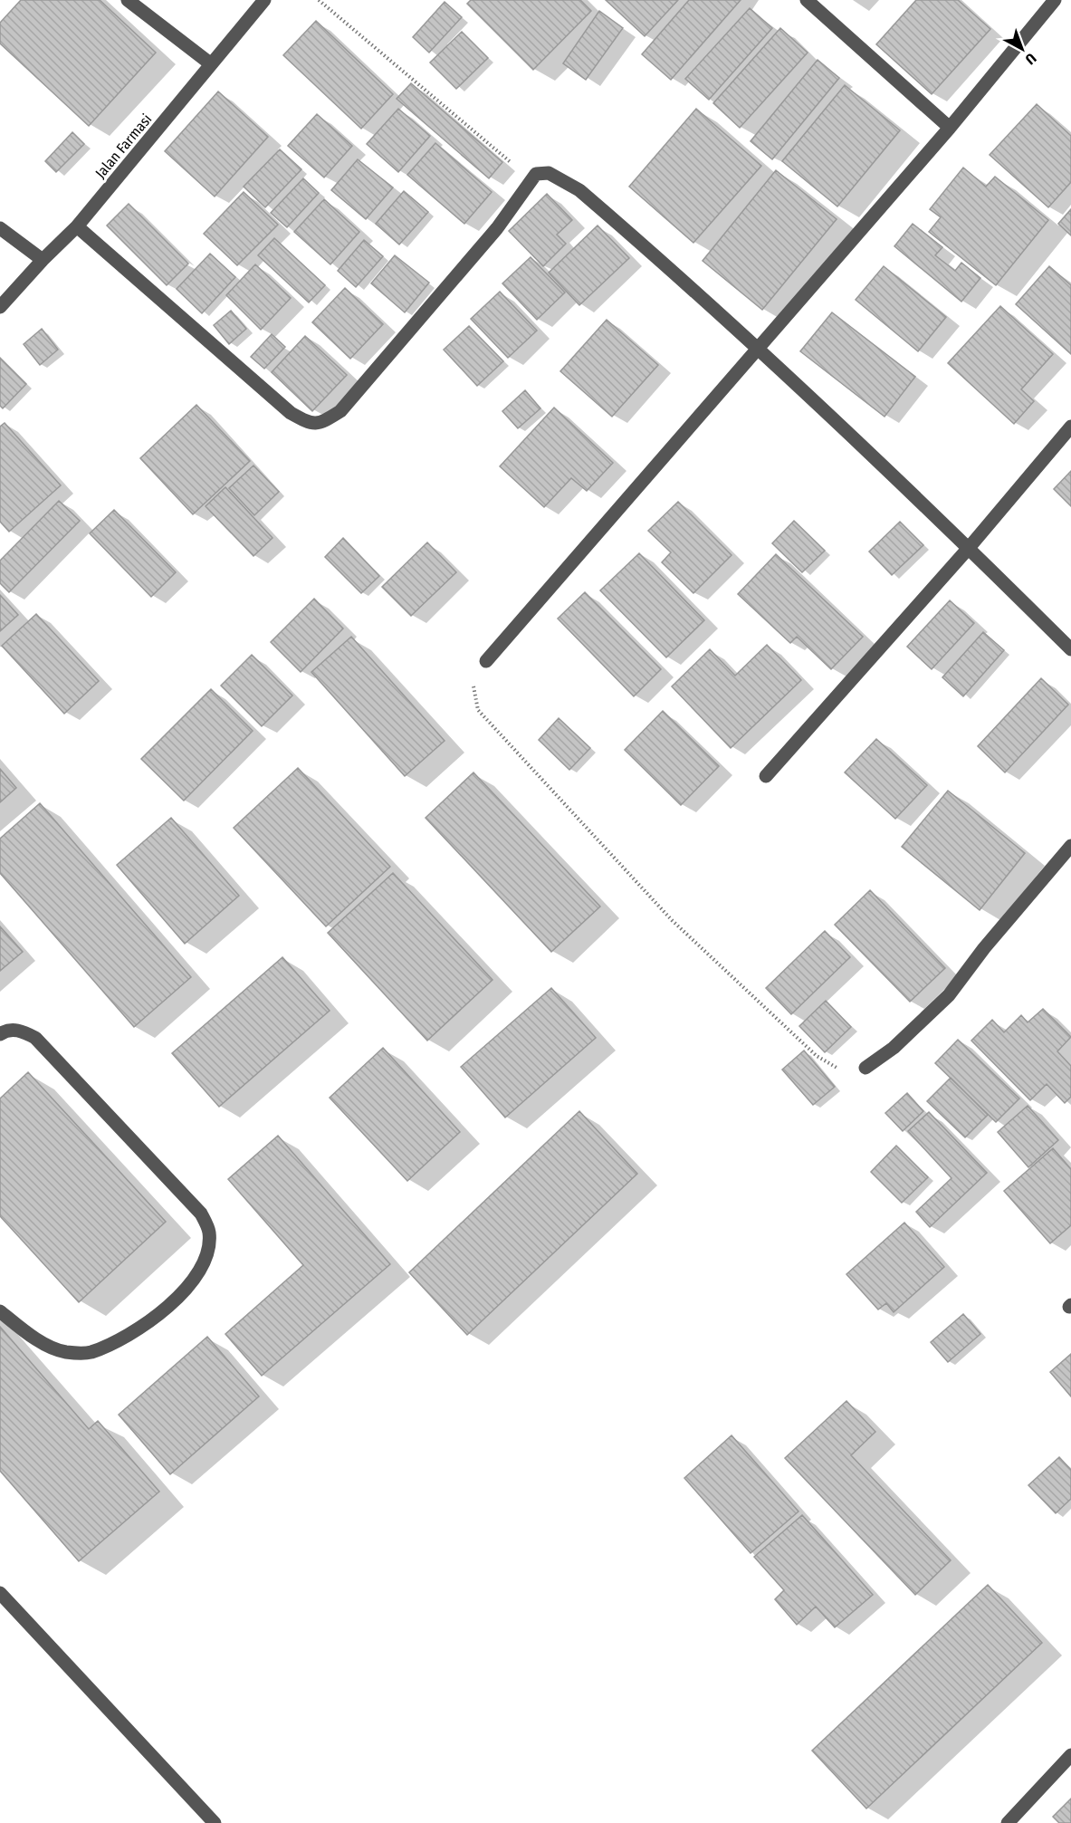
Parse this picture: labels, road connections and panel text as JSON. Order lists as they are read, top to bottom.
{
  "streets": {
    "street": ["Jalan Farmasi"]
  },
  "north": "bottom right"
}
